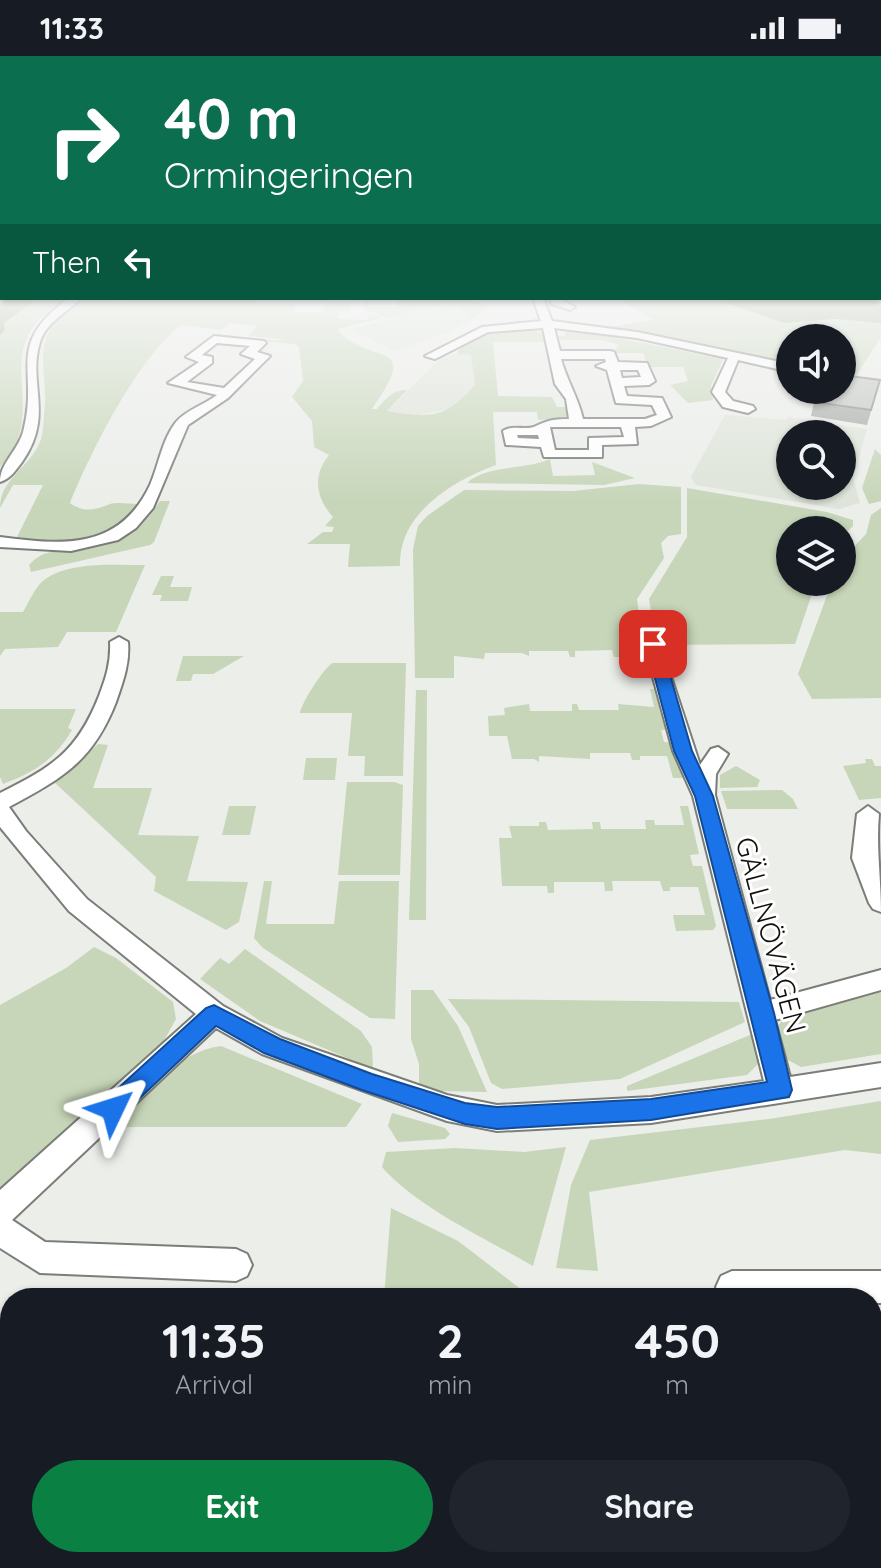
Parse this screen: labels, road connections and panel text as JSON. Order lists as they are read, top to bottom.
{
  "streets": {
    "street": ["GÄLLNÖVÄGEN"]
  },
  "page": {
    "status": "11:33",
    "turn": ["40 m", "Ormingeringen"],
    "then": "Then",
    "eta": [
      "11:35",
      "Arrival",
      "2",
      "min",
      "450",
      "m"
    ],
    "buttons": ["Exit", "Share"]
  }
}
